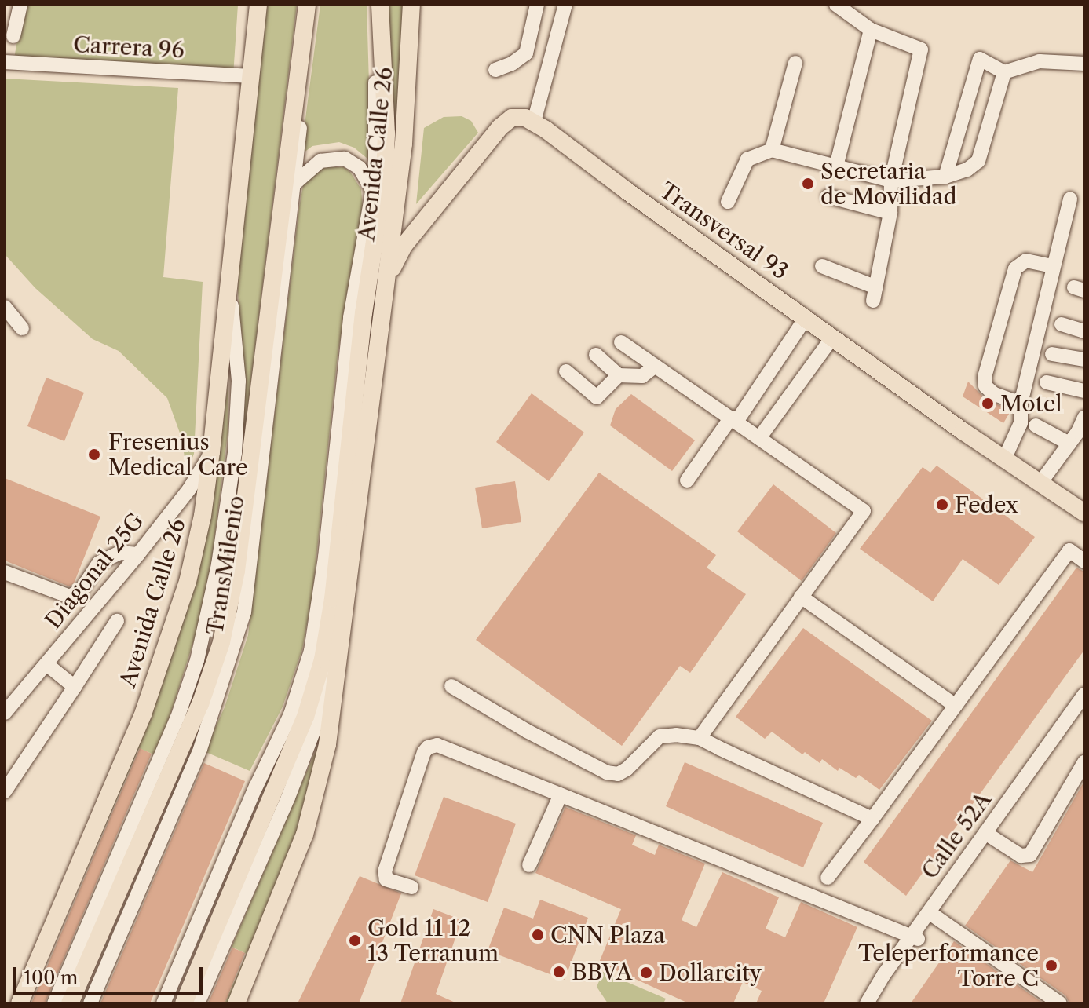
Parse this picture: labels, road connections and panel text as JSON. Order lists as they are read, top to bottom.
{
  "streets": {
    "main road": ["Avenida Calle 26", "Transversal 93"],
    "street": [
      "Carrera 96",
      "TransMilenio",
      "Diagonal 25G",
      "Calle 52A"
    ]
  },
  "crossings": [
    ["Carrera 96", "Avenida Calle 26"],
    ["Avenida Calle 26", "TransMilenio"],
    ["Avenida Calle 26", "Diagonal 25G"]
  ],
  "places": [
    "Secretaria de Movilidad",
    "Motel",
    "Fresenius Medical Care",
    "Fedex",
    "CNN Plaza",
    "Gold 11 12 13 Terranum",
    "Teleperformance Torre C",
    "BBVA",
    "Dollarcity"
  ],
  "scale_bar": "100 m"
}
